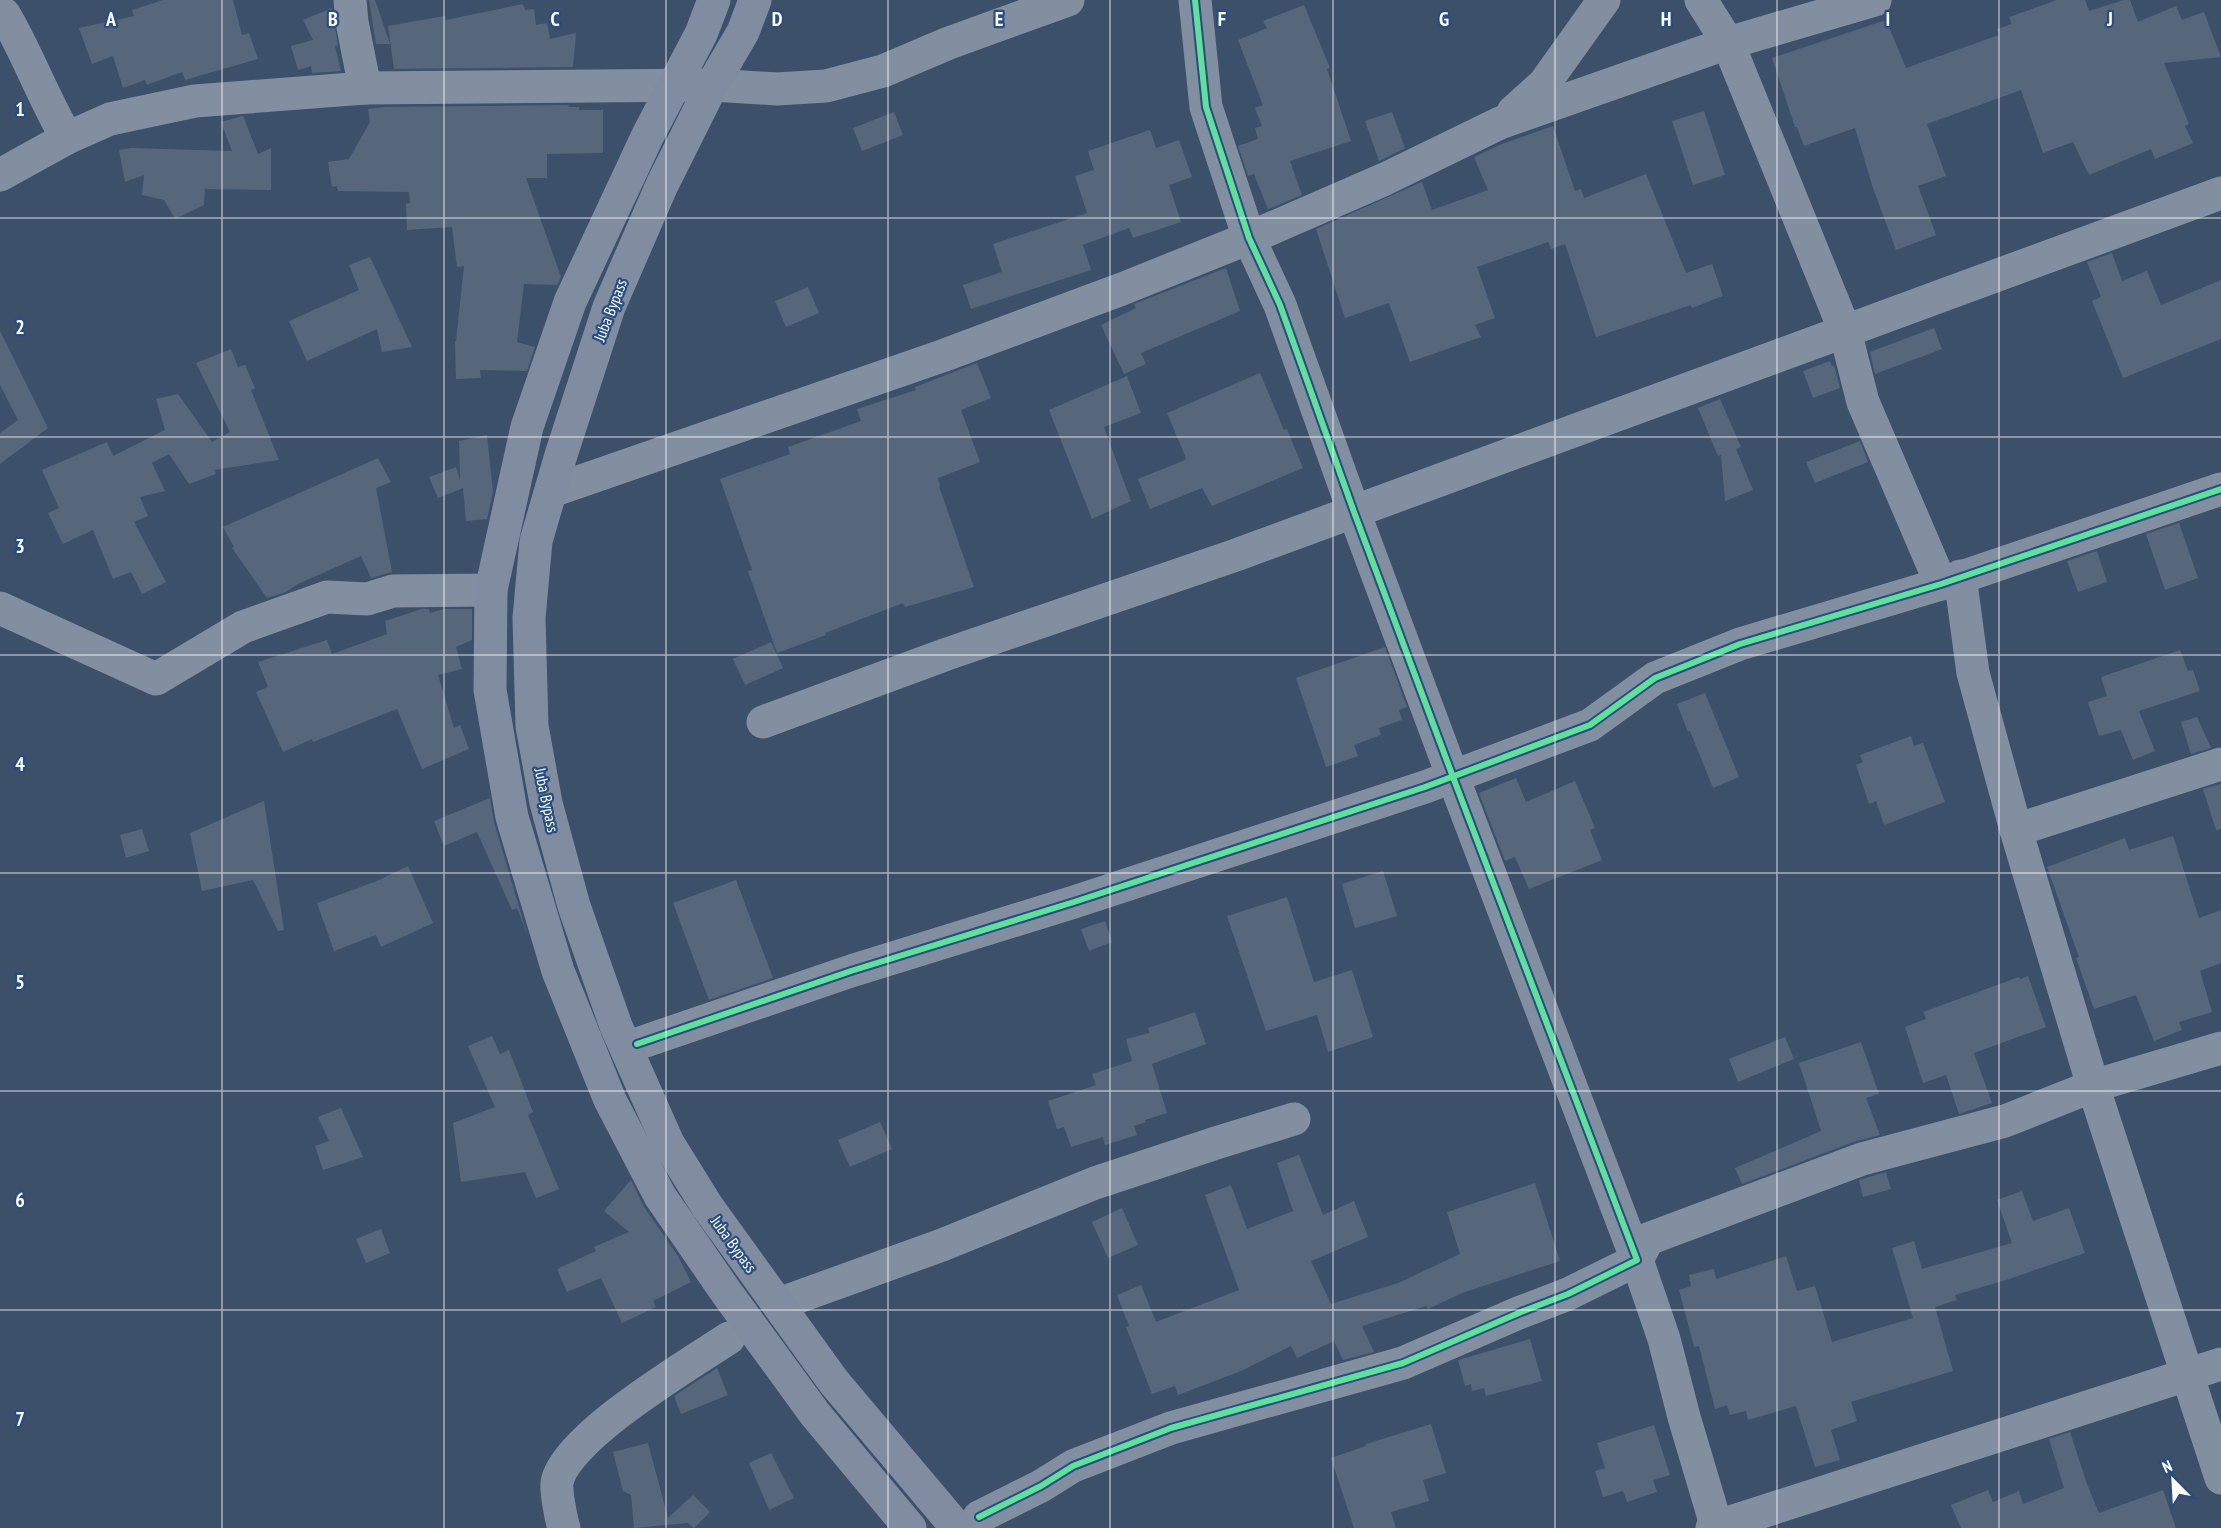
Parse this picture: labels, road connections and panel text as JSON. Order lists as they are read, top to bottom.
{
  "streets": {
    "main road": ["Juba Bypass"]
  },
  "north": "top left",
  "grid": {
    "columns": [
      "A",
      "B",
      "C",
      "D",
      "E",
      "F",
      "G",
      "H",
      "I",
      "J"
    ],
    "rows": [
      "1",
      "2",
      "3",
      "4",
      "5",
      "6",
      "7"
    ]
  }
}
